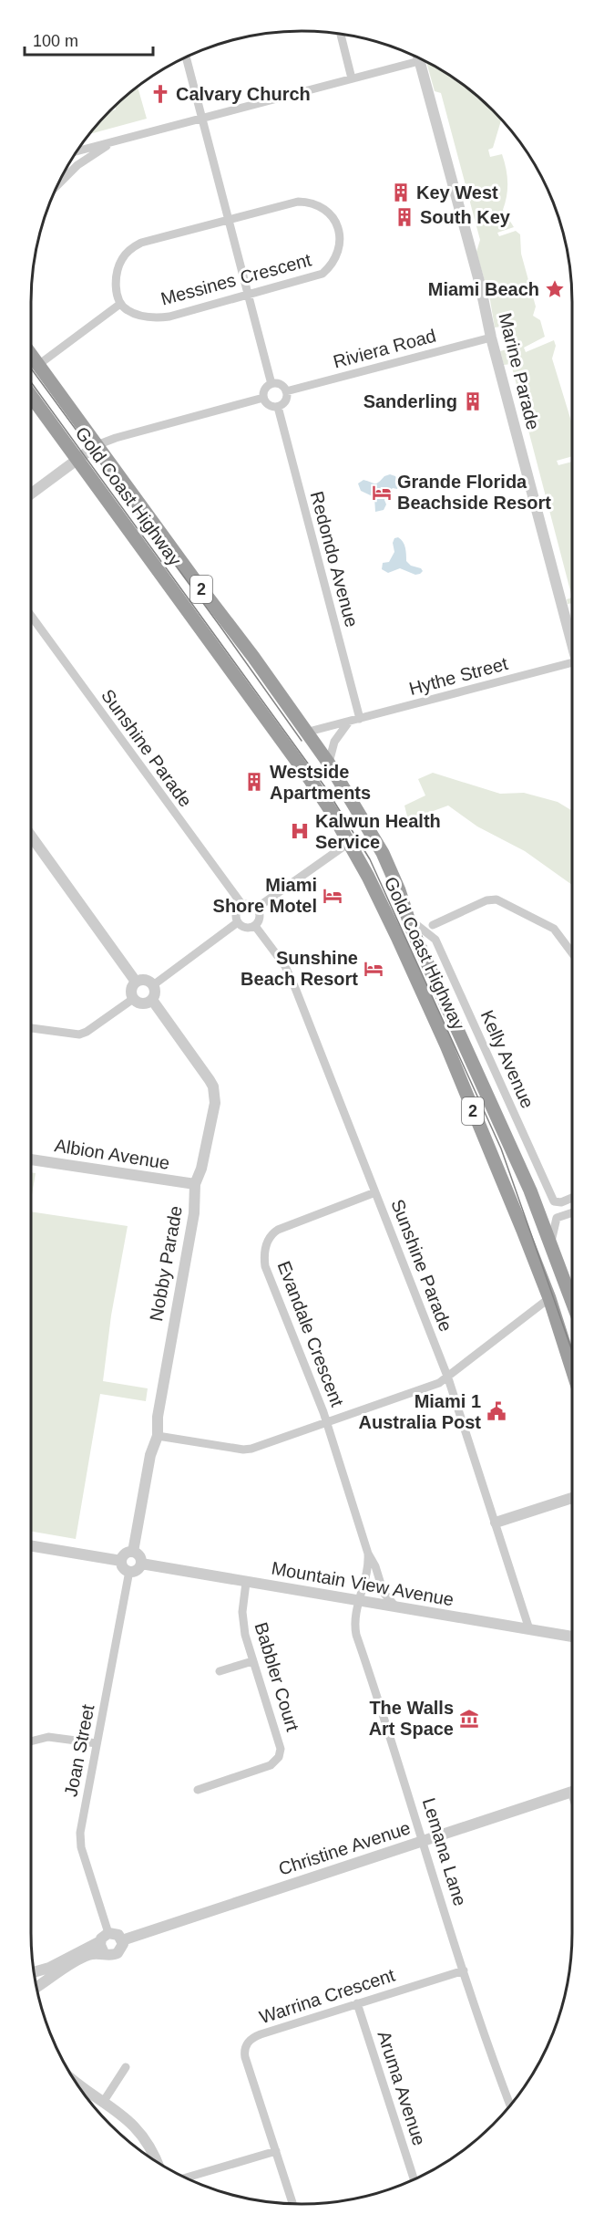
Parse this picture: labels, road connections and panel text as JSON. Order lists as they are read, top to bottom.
{
  "streets": {
    "highway": ["Gold Coast Highway", "2"],
    "street": [
      "Messines Crescent",
      "Riviera Road",
      "Marine Parade",
      "Redondo Avenue",
      "Hythe Street",
      "Sunshine Parade",
      "Kelly Avenue",
      "Albion Avenue",
      "Nobby Parade",
      "Evandale Crescent",
      "Mountain View Avenue",
      "Babbler Court",
      "Joan Street",
      "Christine Avenue",
      "Lemana Lane",
      "Warrina Crescent",
      "Aruma Avenue"
    ]
  },
  "crossings": [
    ["Riviera Road", "Marine Parade"],
    ["Riviera Road", "Redondo Avenue"],
    ["Gold Coast Highway", "Hythe Street"],
    ["Gold Coast Highway", "Kelly Avenue"],
    ["Redondo Avenue", "Hythe Street"],
    ["Sunshine Parade", "Evandale Crescent"],
    ["Sunshine Parade", "Mountain View Avenue"],
    ["Albion Avenue", "Nobby Parade"],
    ["Nobby Parade", "Mountain View Avenue"],
    ["Nobby Parade", "Joan Street"],
    ["Evandale Crescent", "Mountain View Avenue"],
    ["Evandale Crescent", "Lemana Lane"],
    ["Mountain View Avenue", "Babbler Court"],
    ["Mountain View Avenue", "Joan Street"],
    ["Mountain View Avenue", "Lemana Lane"],
    ["Joan Street", "Christine Avenue"],
    ["Christine Avenue", "Lemana Lane"],
    ["Lemana Lane", "Warrina Crescent"],
    ["Warrina Crescent", "Aruma Avenue"]
  ],
  "places": {
    "church": ["Calvary Church"],
    "building": [
      "Key West",
      "South Key",
      "Sanderling",
      "Westside Apartments"
    ],
    "place": ["Miami Beach"],
    "hotel": ["Grande Florida Beachside Resort", "Miami Shore Motel", "Sunshine Beach Resort"],
    "hospital": ["Kalwun Health Service"],
    "public building": ["Miami 1 Australia Post"],
    "museum": ["The Walls Art Space"]
  },
  "scale_bar": "100 m"
}
